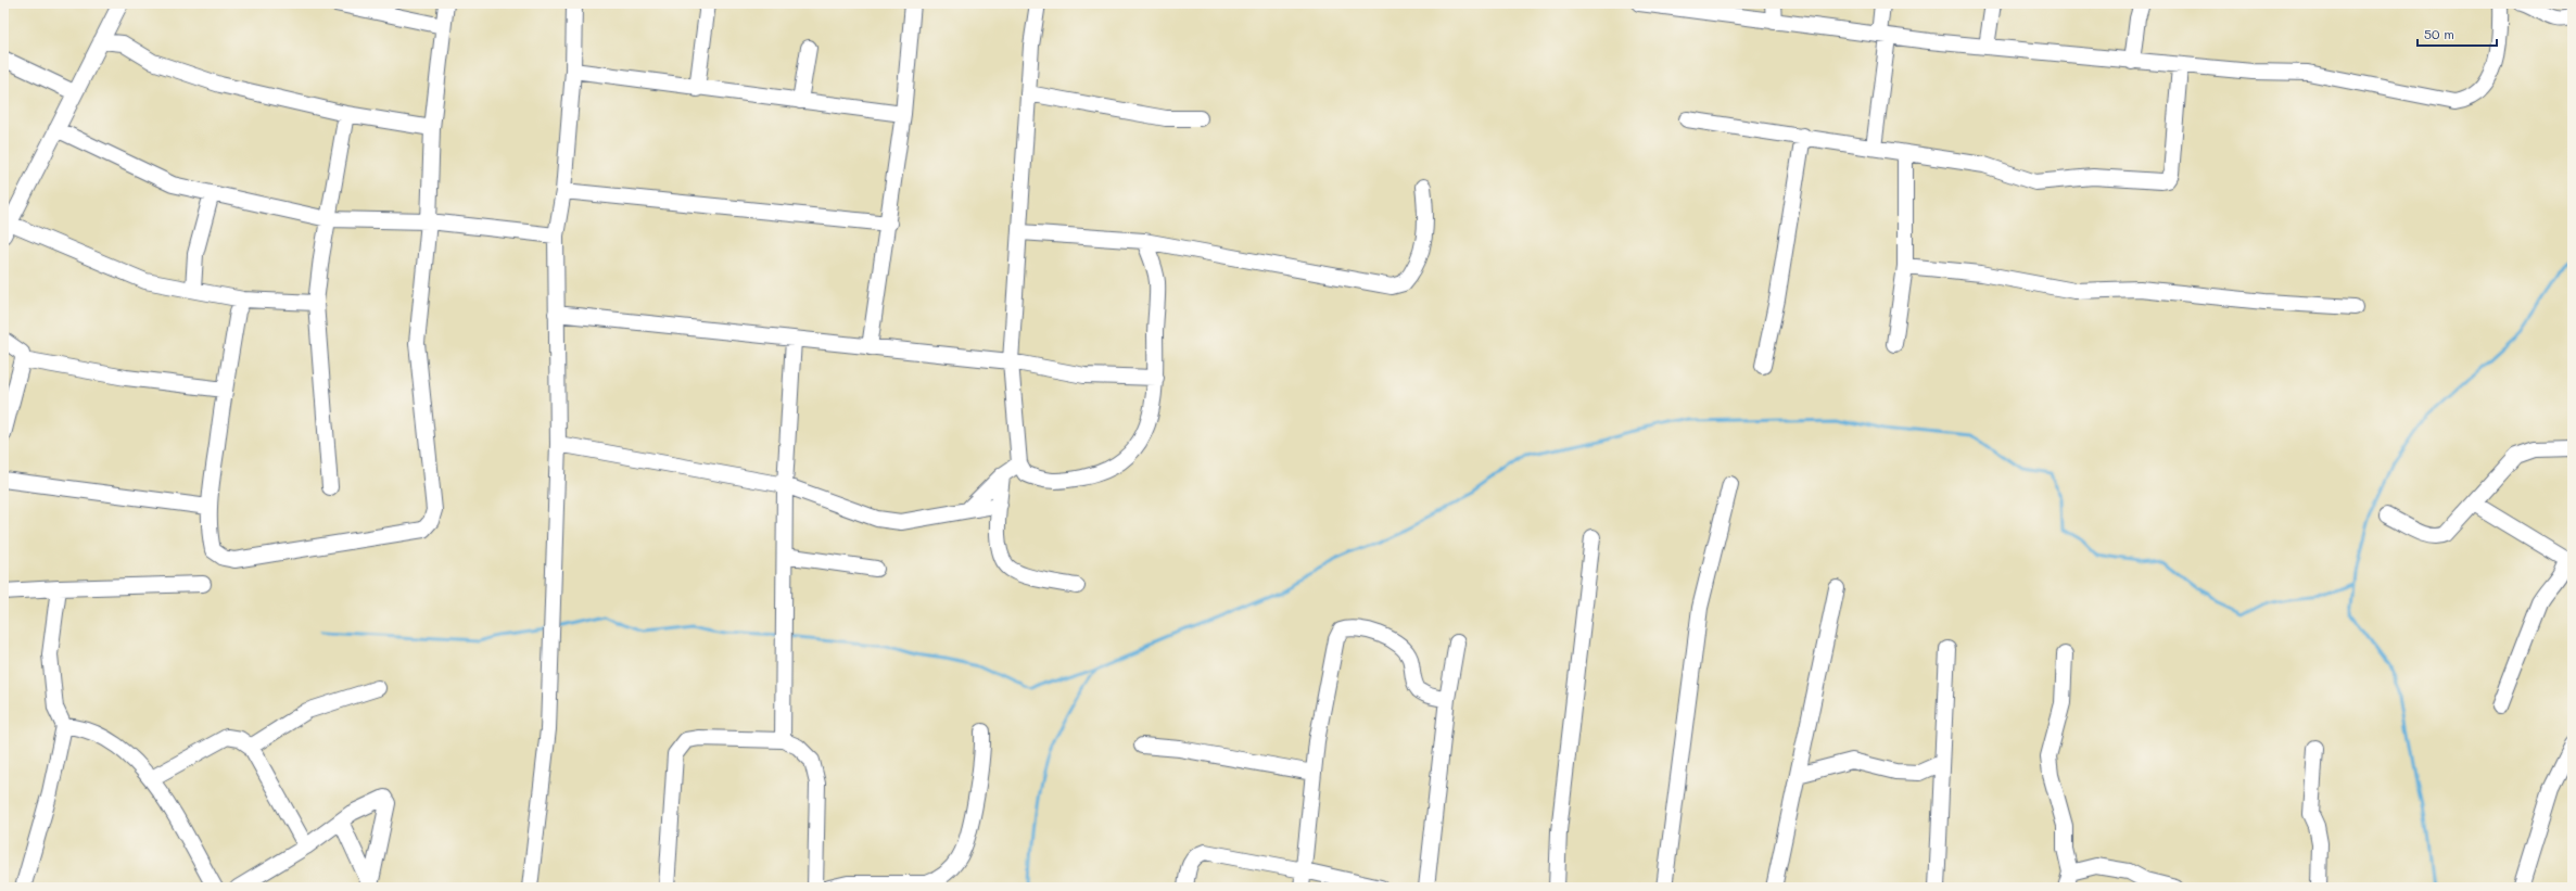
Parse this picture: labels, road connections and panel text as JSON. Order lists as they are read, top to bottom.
{
  "scale_bar": "50 m"
}
